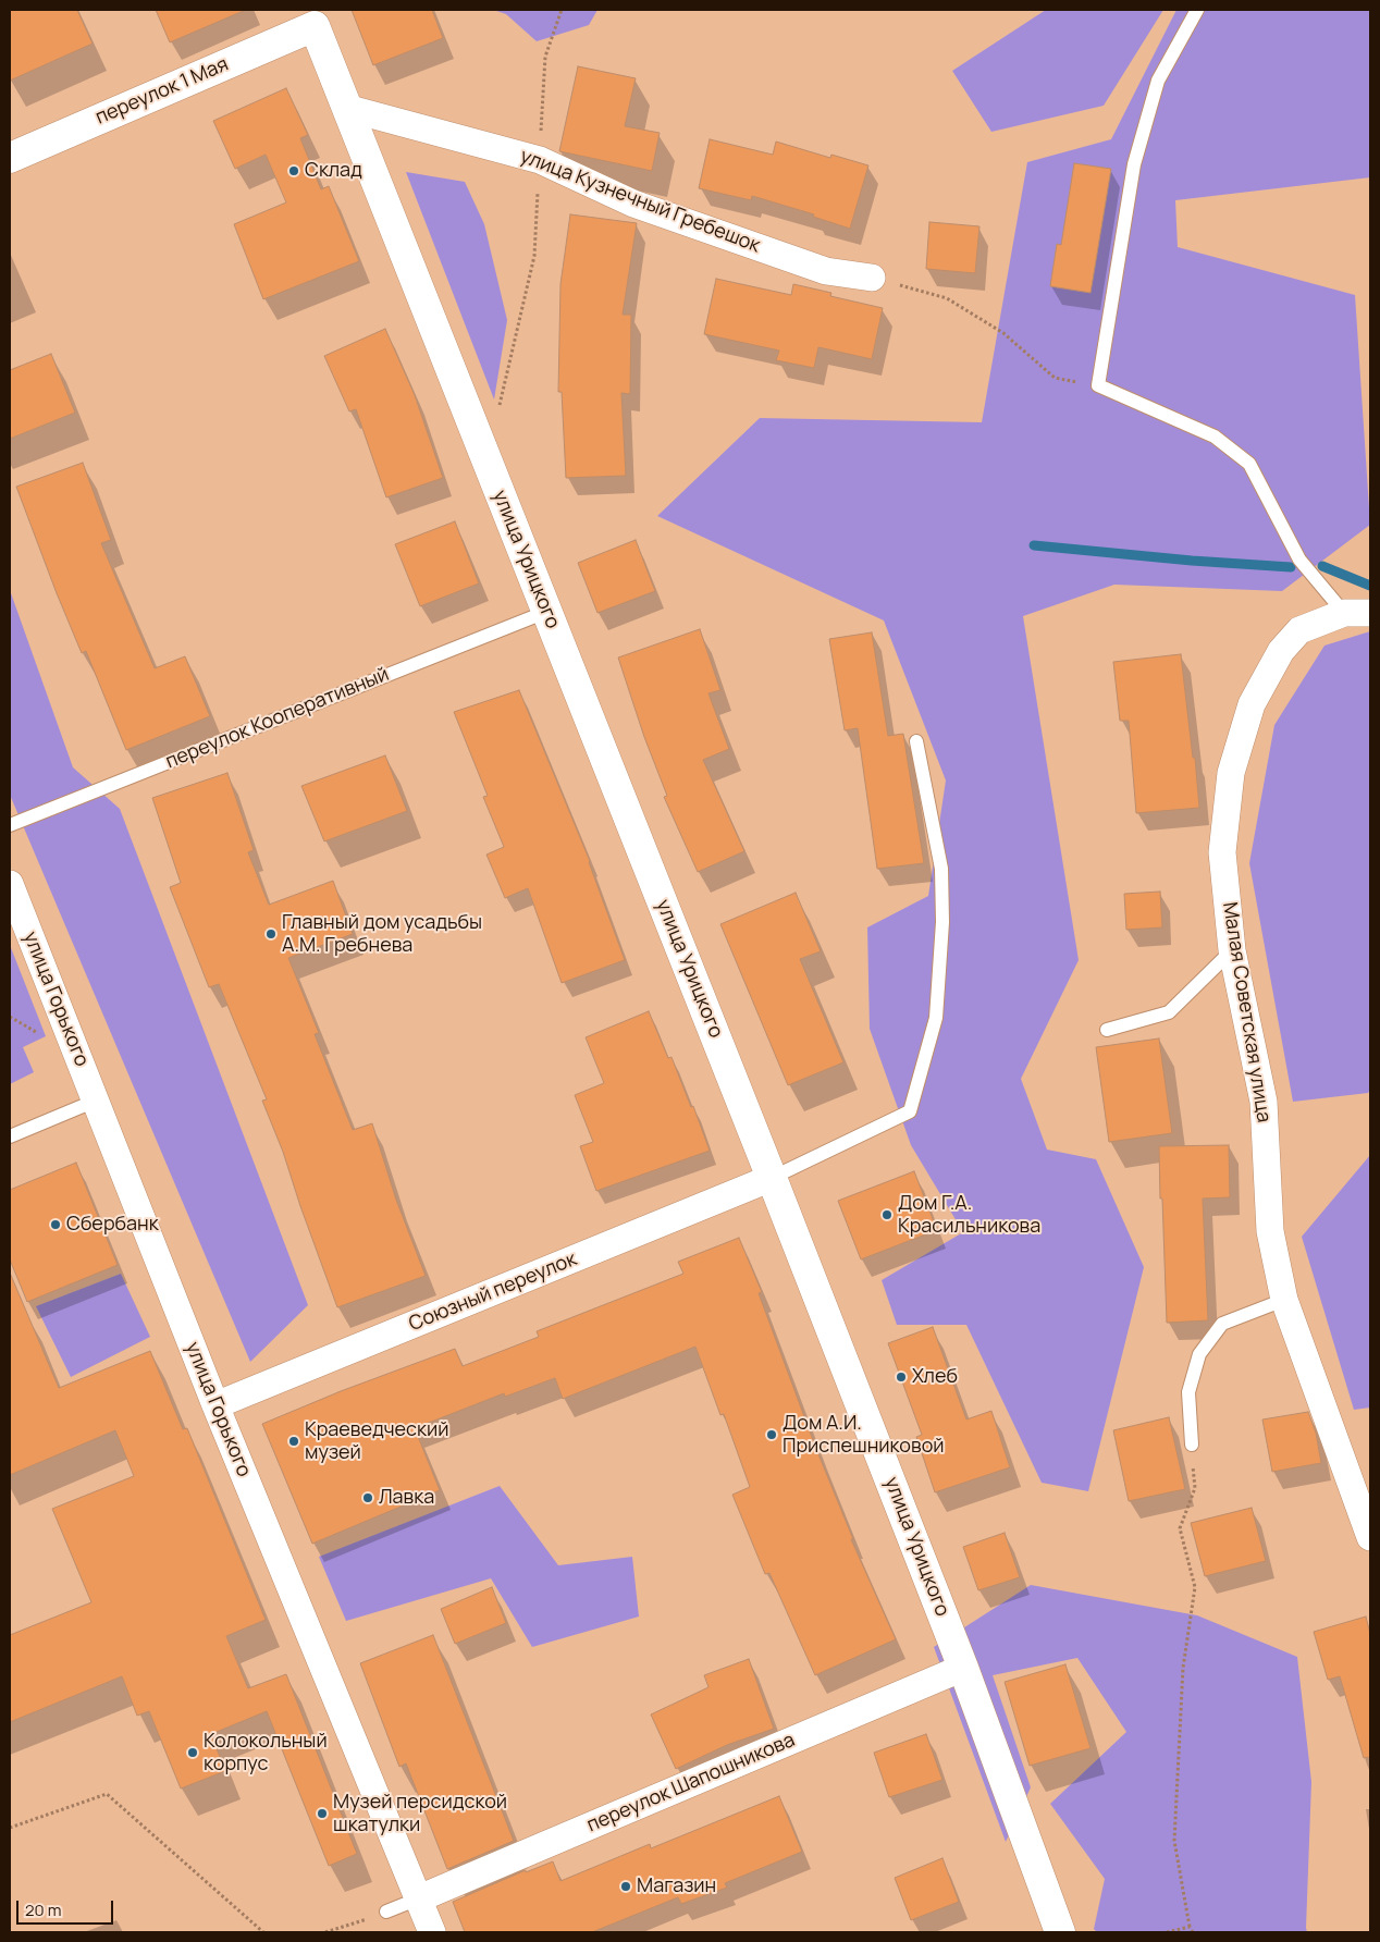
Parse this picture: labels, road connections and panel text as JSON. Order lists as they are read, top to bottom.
{
  "streets": {
    "main road": ["переулок 1 Мая", "улица Урицкого"],
    "street": [
      "улица Кузнечный Гребешок",
      "улица Горького",
      "Малая Советская улица",
      "Союзный переулок",
      "переулок Шапошникова"
    ],
    "lane": ["переулок Кооперативный"]
  },
  "crossings": [
    ["переулок 1 Мая", "улица Урицкого"],
    ["улица Кузнечный Гребешок", "улица Урицкого"],
    ["улица Урицкого", "переулок Кооперативный"],
    ["улица Урицкого", "Союзный переулок"],
    ["улица Урицкого", "переулок Шапошникова"],
    ["улица Горького", "Союзный переулок"],
    ["улица Горького", "переулок Шапошникова"]
  ],
  "places": [
    "Склад",
    "Главный дом усадьбы А.М. Гребнева",
    "Дом Г.А. Красильникова",
    "Сбербанк",
    "Хлеб",
    "Дом А.И. Приспешниковой",
    "Краеведческий музей",
    "Лавка",
    "Колокольный корпус",
    "Музей персидской шкатулки",
    "Магазин"
  ],
  "scale_bar": "20 m"
}
